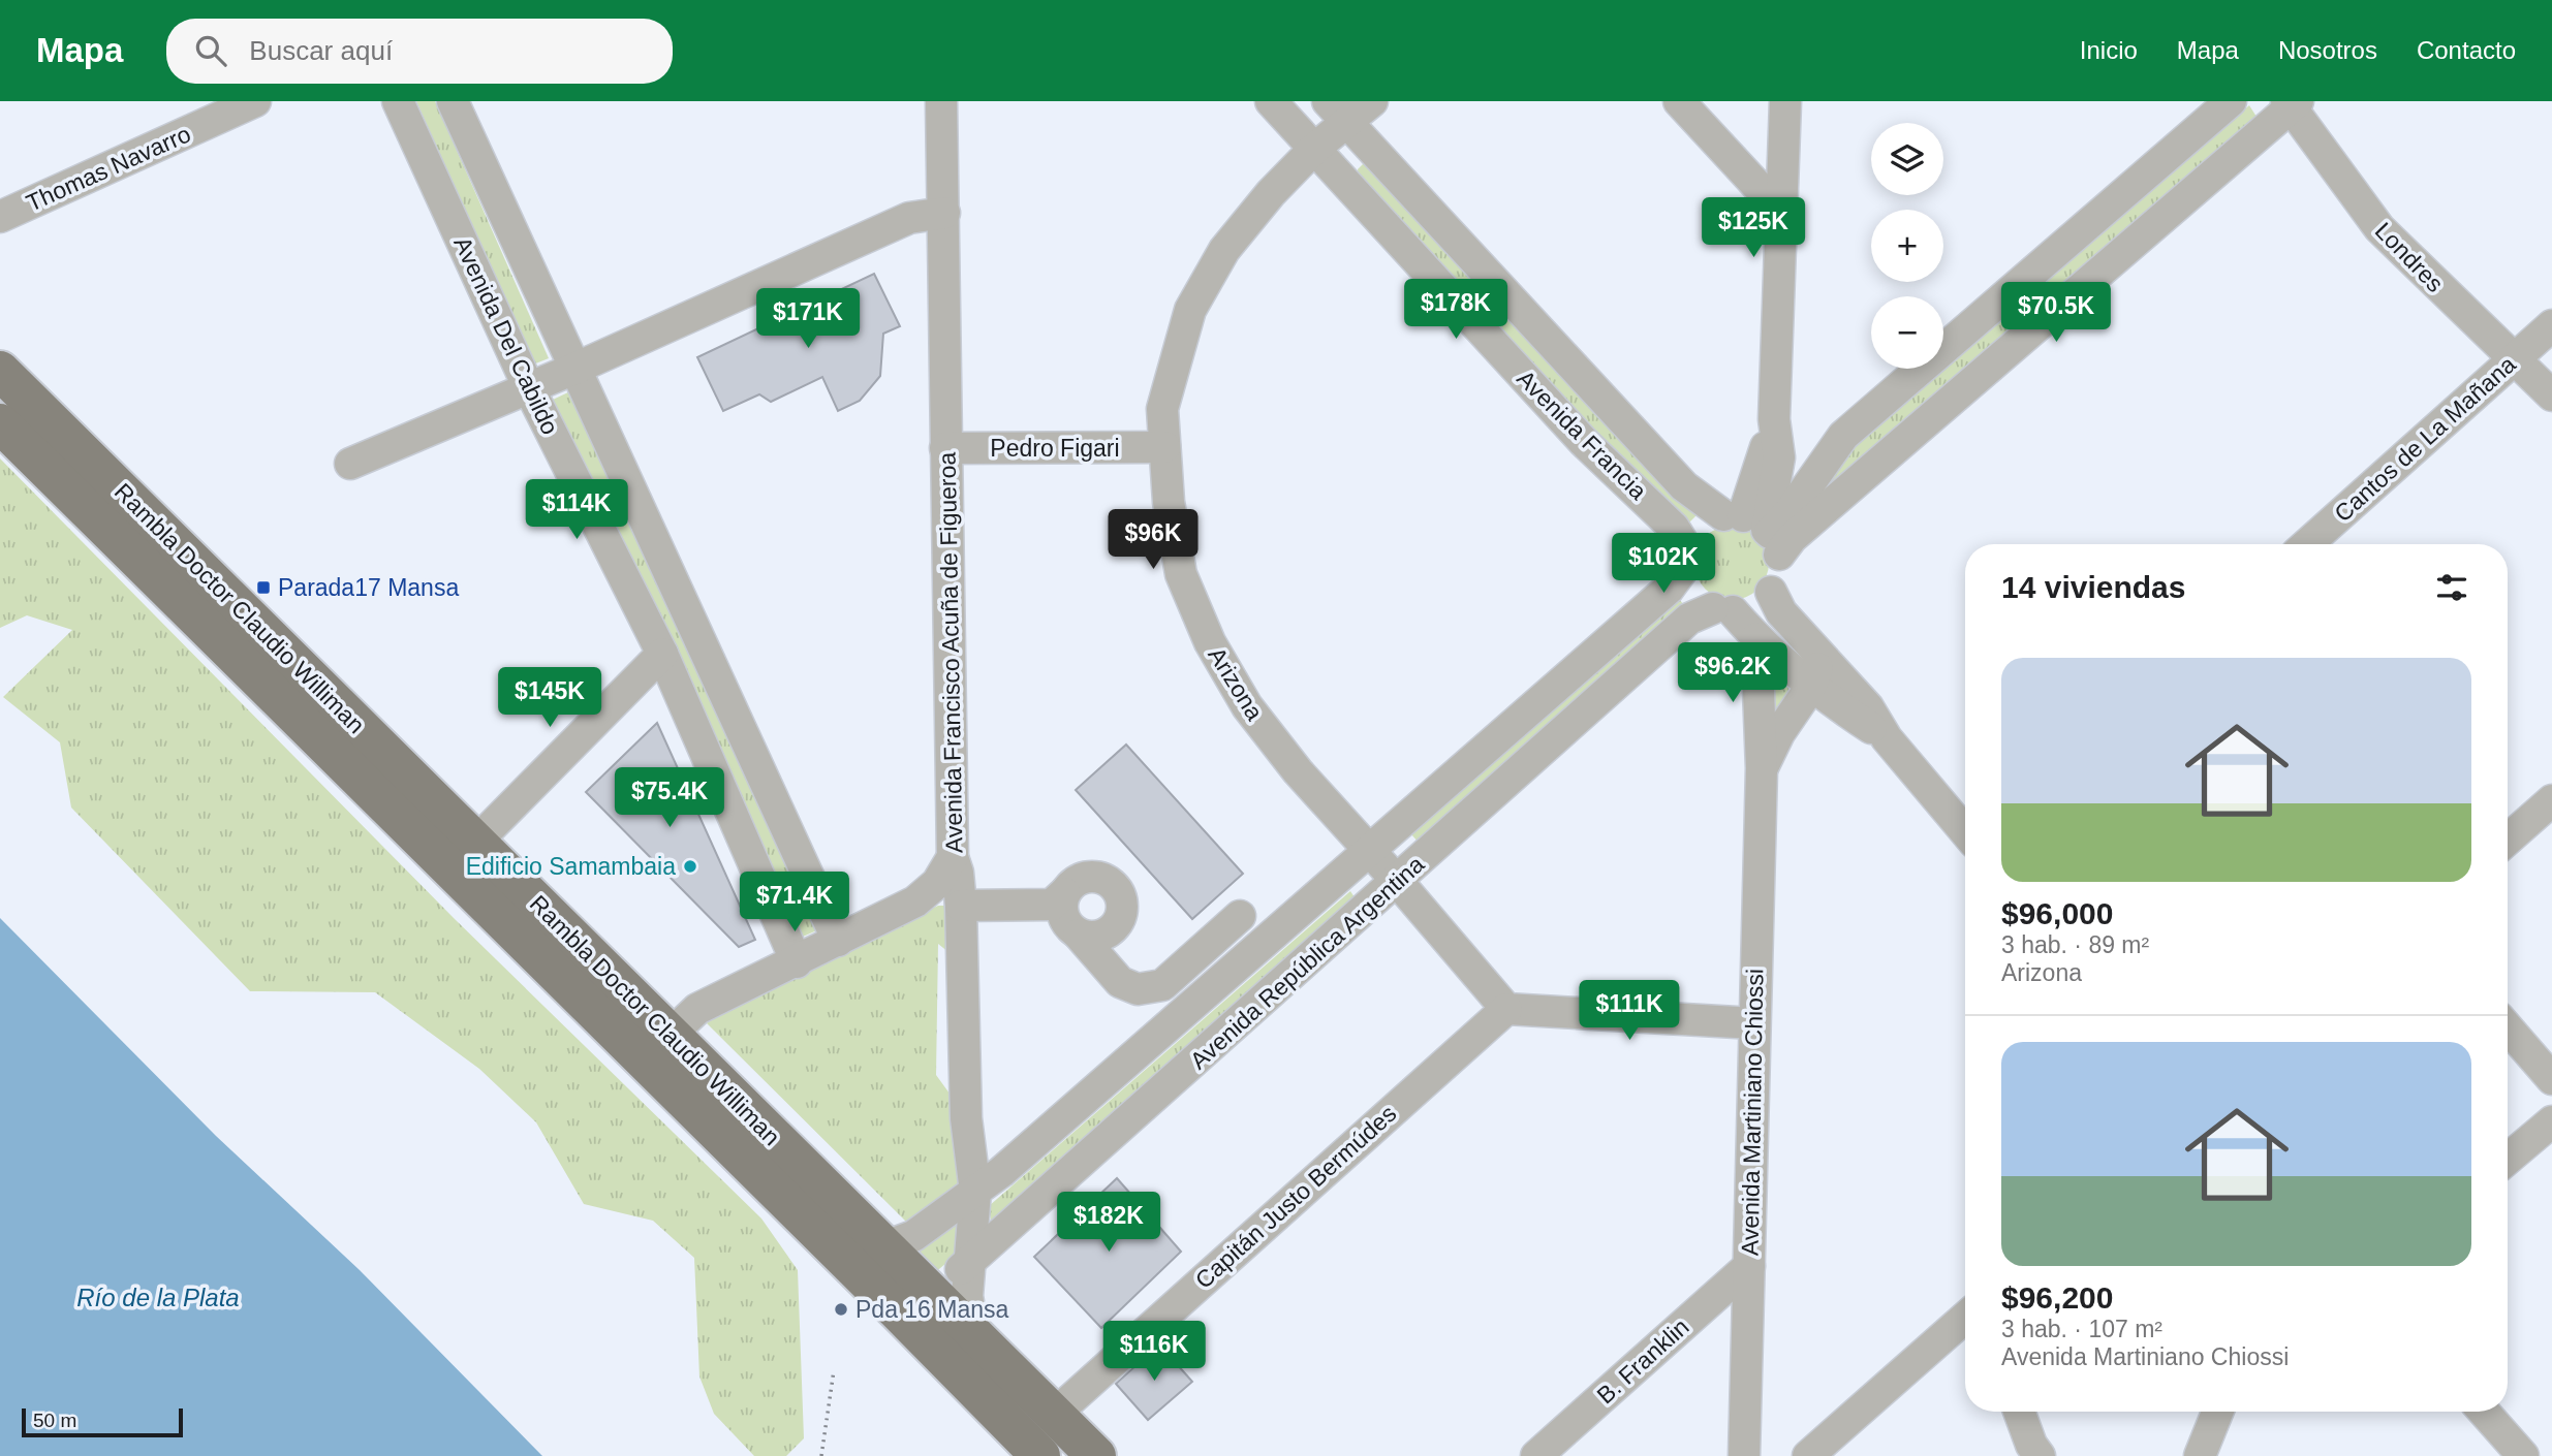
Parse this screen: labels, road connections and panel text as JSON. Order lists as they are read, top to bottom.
{
  "streets": {
    "main road": ["Rambla Doctor Claudio Williman"],
    "street": [
      "Thomas Navarro",
      "Londres",
      "Avenida Del Cabildo",
      "Avenida Francia",
      "Cantos de La Mañana",
      "Pedro Figari",
      "Avenida Francisco Acuña de Figueroa",
      "Arizona",
      "Avenida República Argentina",
      "Avenida Martiniano Chiossi",
      "Capitán Justo Bermúdes",
      "B. Franklin"
    ]
  },
  "crossings": [
    ["Londres", "Cantos de La Mañana"],
    ["Avenida Francia", "Arizona"],
    ["Avenida Francia", "Avenida República Argentina"],
    ["Pedro Figari", "Avenida Francisco Acuña de Figueroa"],
    ["Pedro Figari", "Arizona"],
    ["Rambla Doctor Claudio Williman", "Avenida Francisco Acuña de Figueroa"],
    ["Rambla Doctor Claudio Williman", "Avenida República Argentina"],
    ["Rambla Doctor Claudio Williman", "Capitán Justo Bermúdes"],
    ["Avenida Francisco Acuña de Figueroa", "Avenida República Argentina"],
    ["Arizona", "Avenida República Argentina"],
    ["Arizona", "Capitán Justo Bermúdes"],
    ["Avenida Martiniano Chiossi", "B. Franklin"]
  ],
  "water": ["Río de la Plata"],
  "places": {
    "transit": ["Parada17 Mansa"],
    "other": ["Edificio Samambaia", "Pda 16 Mansa"]
  },
  "scale_bar": "50 m",
  "page": {
    "header": "Mapa",
    "search": "Buscar aquí",
    "nav": [
      "Inicio",
      "Mapa",
      "Nosotros",
      "Contacto"
    ],
    "map_buttons": ["+", "−"],
    "price": [
      "$125K",
      "$178K",
      "$70.5K",
      "$171K",
      "$114K",
      "$96K",
      "$102K",
      "$96.2K",
      "$145K",
      "$75.4K",
      "$71.4K",
      "$111K",
      "$182K",
      "$116K"
    ],
    "heading": "14 viviendas",
    "list": [
      {
        "name": "$96,000",
        "note": "3 hab. · 89 m² · Arizona"
      },
      {
        "name": "$96,200",
        "note": "3 hab. · 107 m² · Avenida Martiniano Chiossi"
      }
    ],
    "scale": "50 m"
  }
}
